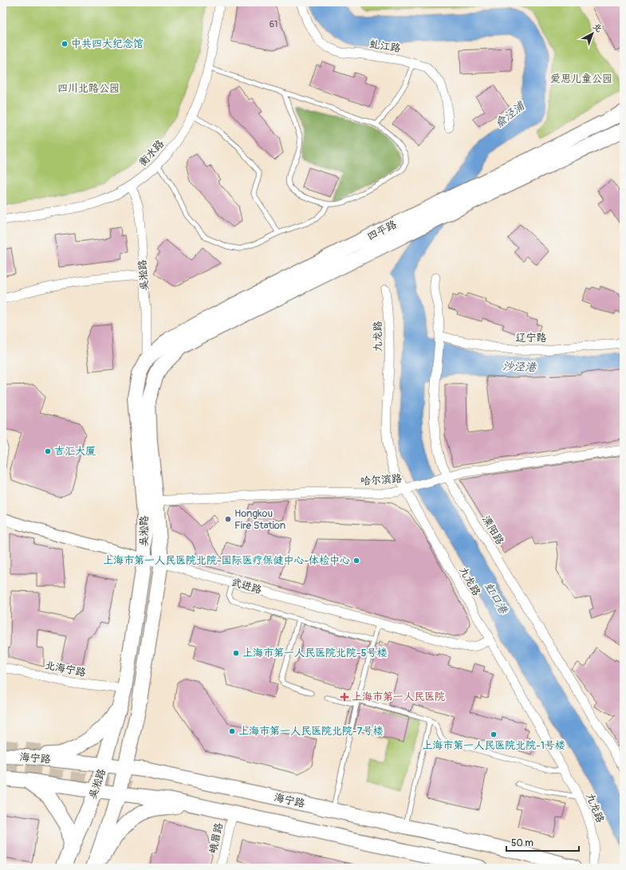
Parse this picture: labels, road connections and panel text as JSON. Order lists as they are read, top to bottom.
{
  "streets": {
    "main road": ["四平路", "吴淞路", "海宁路"],
    "street": [
      "虬江路",
      "衡水路",
      "九龙路",
      "辽宁路",
      "哈尔滨路",
      "溧阳路",
      "武进路",
      "北海宁路",
      "峨眉路"
    ]
  },
  "crossings": [
    ["衡水路", "吴淞路"],
    ["四平路", "吴淞路"],
    ["吴淞路", "哈尔滨路"],
    ["吴淞路", "武进路"],
    ["吴淞路", "北海宁路"],
    ["吴淞路", "海宁路"],
    ["九龙路", "哈尔滨路"],
    ["九龙路", "武进路"],
    ["辽宁路", "溧阳路"],
    ["哈尔滨路", "溧阳路"]
  ],
  "water": ["俞泾浦", "沙泾港", "虹口港"],
  "parks": ["爱思儿童公园", "四川北路公园"],
  "places": {
    "other": [
      "中共四大纪念馆",
      "吉汇大厦",
      "Hongkou Fire Station",
      "上海市第一人民医院北院-国际医疗保健中心-体检中心",
      "上海市第一人民医院北院-5号楼",
      "上海市第一人民医院北院-7号楼",
      "上海市第一人民医院北院-1号楼"
    ],
    "health": ["上海市第一人民医院"]
  },
  "house_numbers": ["61"],
  "scale_bar": "50 m",
  "north": "top right"
}
